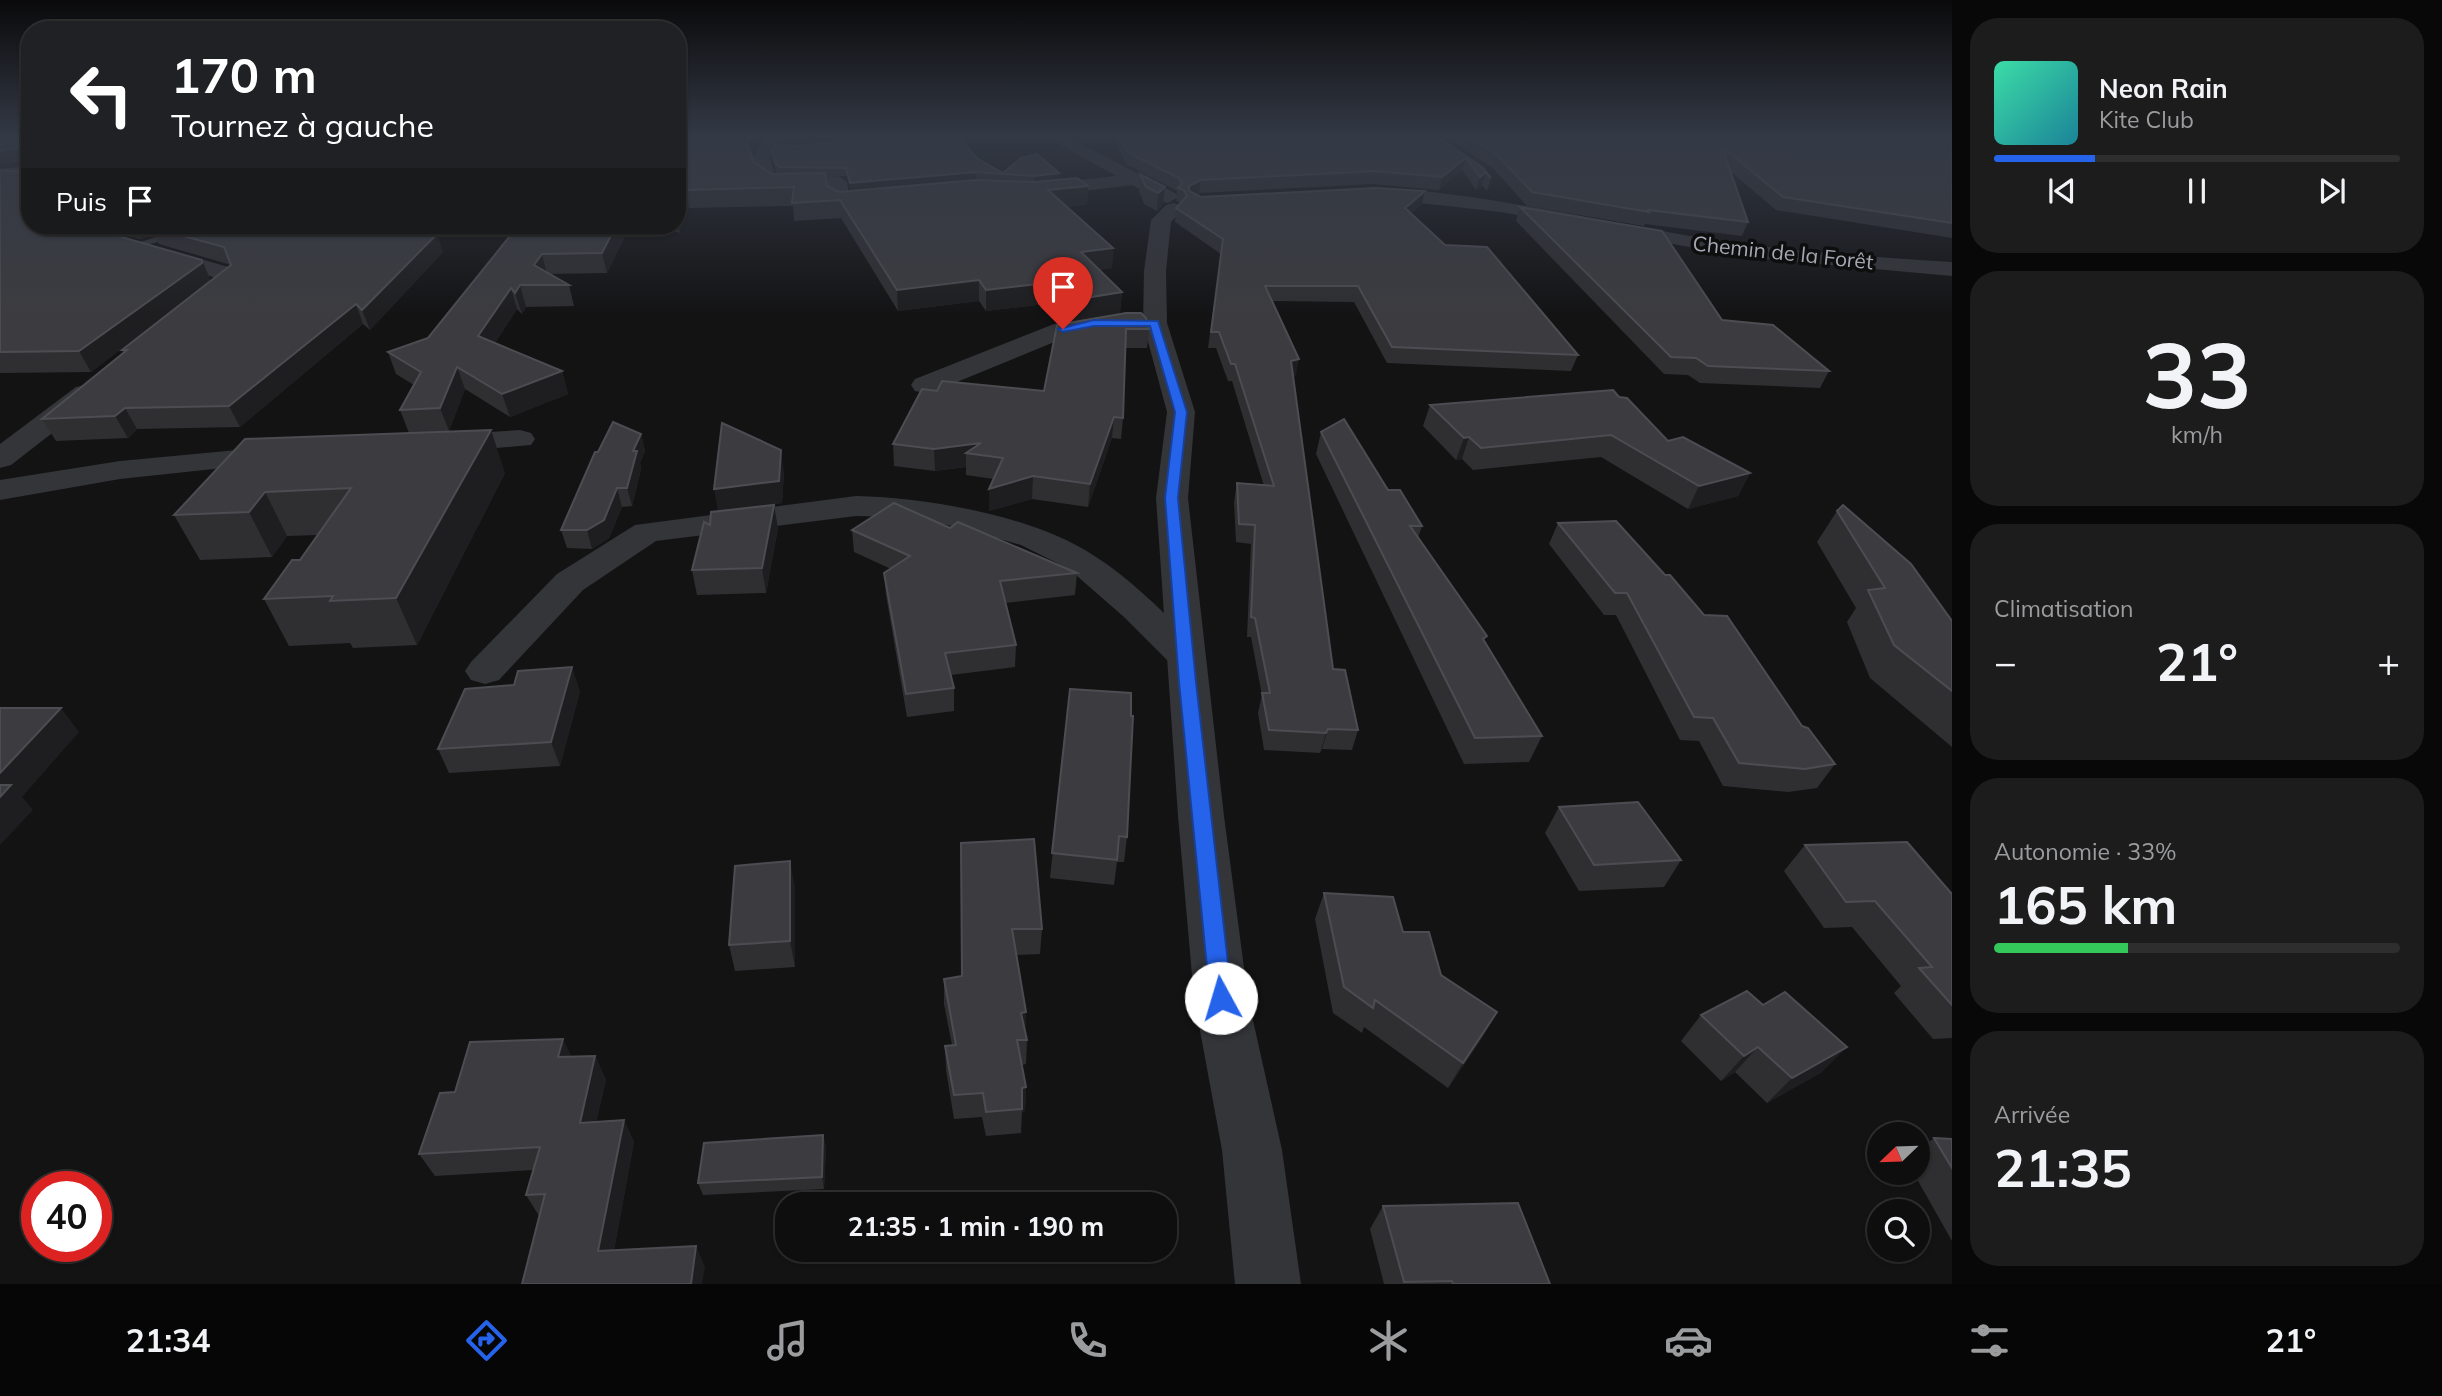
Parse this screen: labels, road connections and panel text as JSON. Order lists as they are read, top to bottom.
{
  "streets": {
    "street": ["Chemin de la Forêt"]
  },
  "north": "bottom left",
  "page": {
    "turn": ["170 m", "Tournez à gauche"],
    "song": ["Neon Rain", "Kite Club"],
    "then": "Puis",
    "tile": [
      ["33", "km/h"],
      "Climatisation",
      ["Autonomie · 33%", "165 km"],
      ["Arrivée", "21:35"]
    ],
    "heat": ["−", "21°", "+"],
    "limit": "40",
    "trip": "21:35 · 1 min · 190 m",
    "tabs": ["21:34", "21°"]
  }
}
